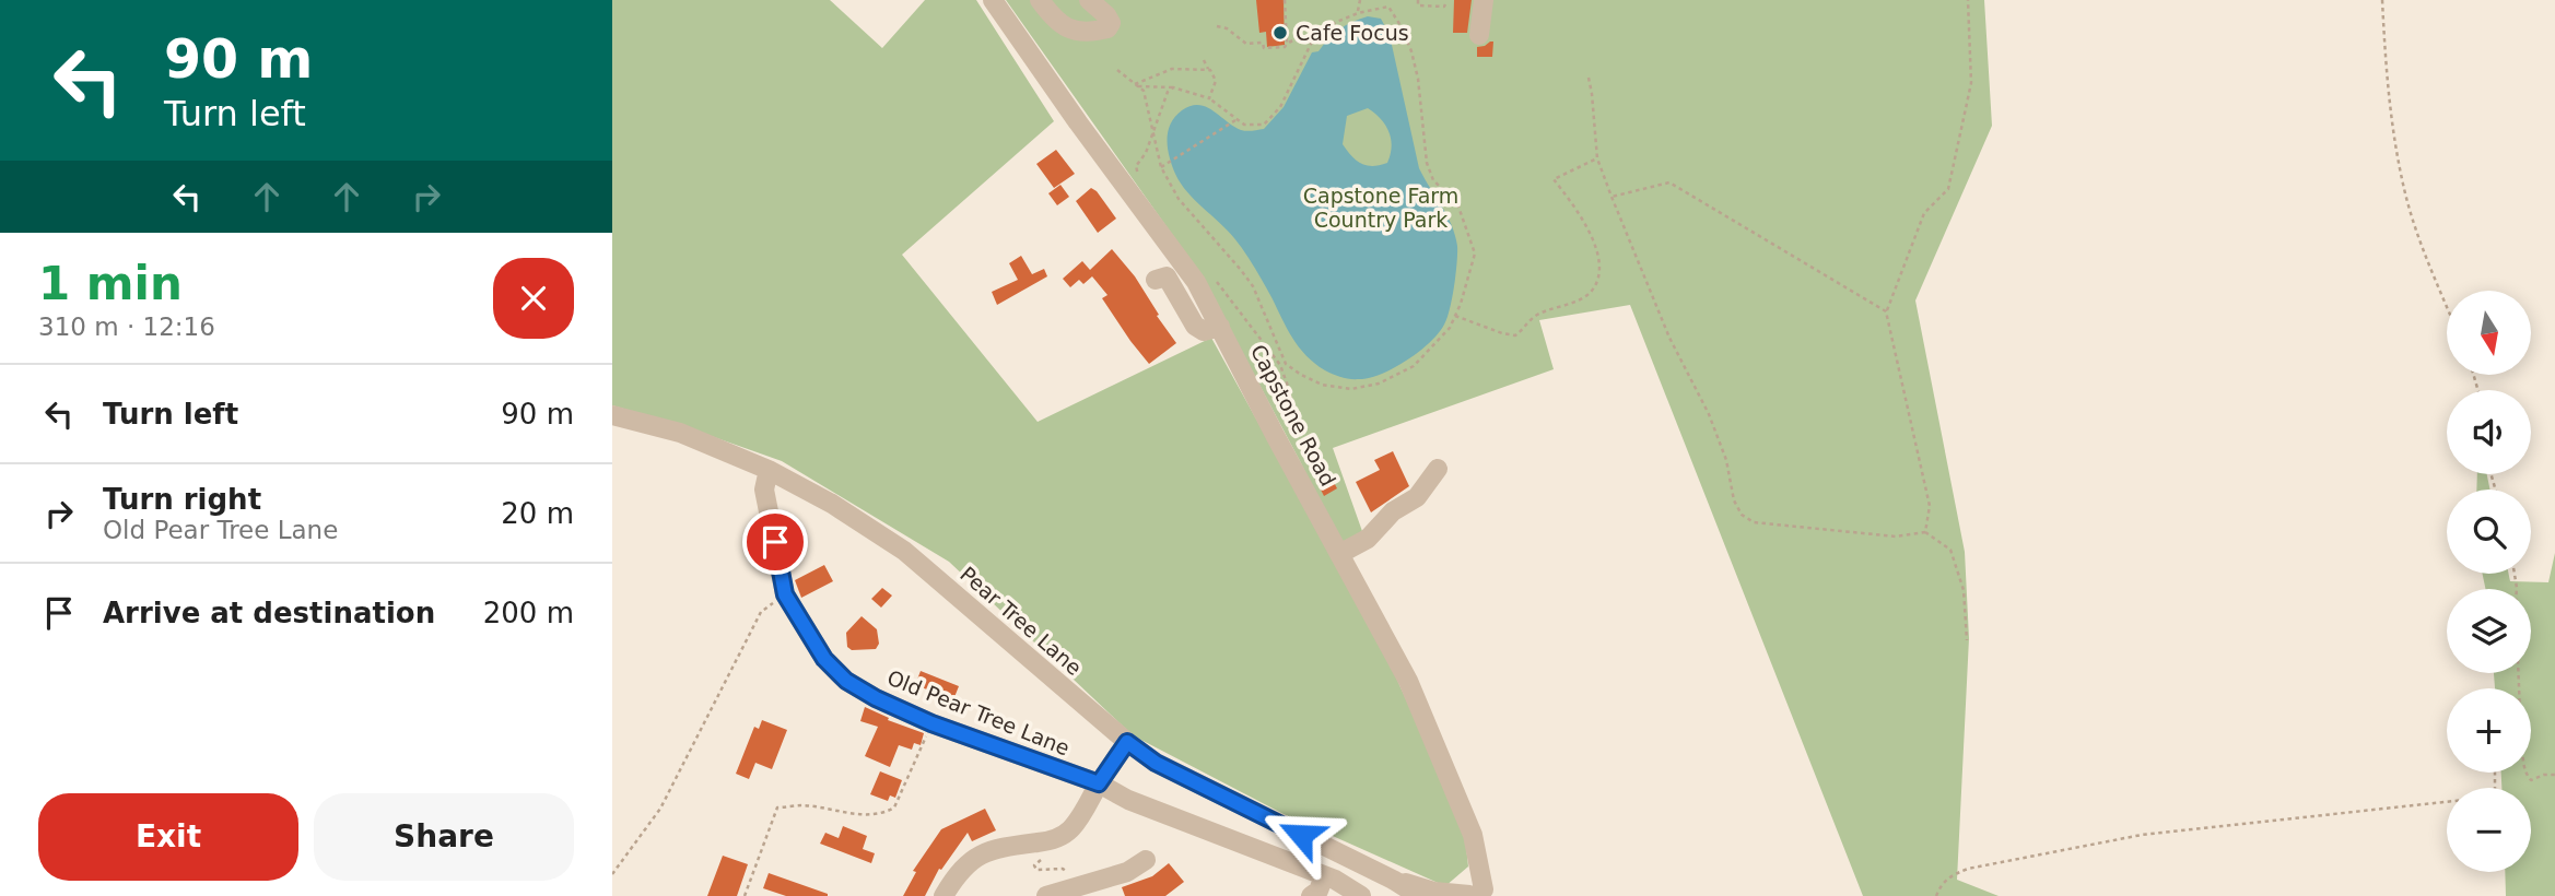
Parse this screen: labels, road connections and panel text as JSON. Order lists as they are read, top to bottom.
{
  "streets": {
    "street": ["Capstone Road", "Pear Tree Lane", "Old Pear Tree Lane"]
  },
  "crossings": [
    ["Capstone Road", "Pear Tree Lane"],
    ["Pear Tree Lane", "Old Pear Tree Lane"]
  ],
  "parks": ["Capstone Farm Country Park"],
  "places": ["Cafe Focus"],
  "north": "bottom",
  "page": {
    "turn": ["90 m", "Turn left"],
    "heading": ["1 min", "310 m · 12:16"],
    "map_buttons": ["+", "−"],
    "list": [
      {
        "name": "Turn left",
        "value": "90 m"
      },
      {
        "name": "Turn right",
        "note": "Old Pear Tree Lane",
        "value": "20 m"
      },
      {
        "name": "Arrive at destination",
        "value": "200 m"
      }
    ],
    "buttons": ["Exit", "Share"]
  }
}
